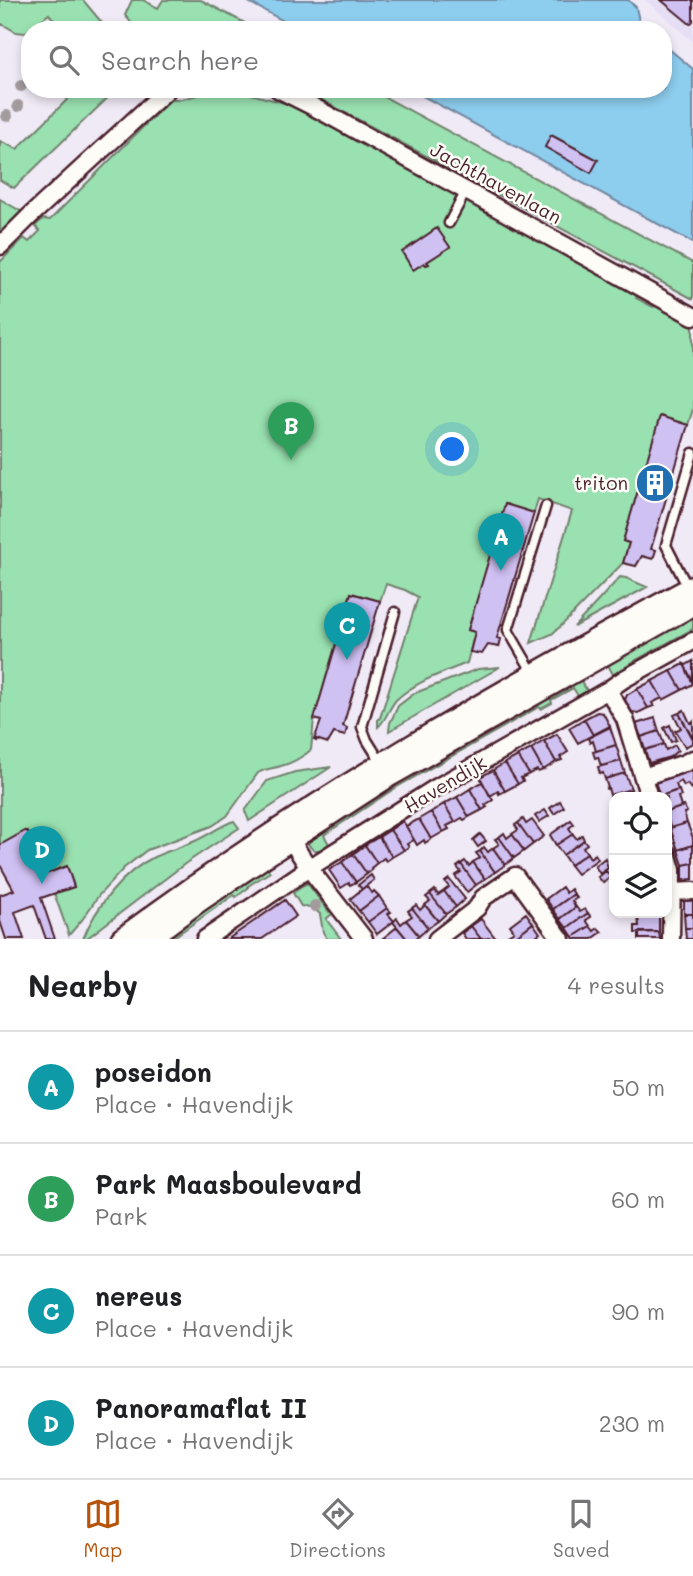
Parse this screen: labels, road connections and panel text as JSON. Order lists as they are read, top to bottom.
{
  "streets": {
    "street": ["Jachthavenlaan", "Havendijk"]
  },
  "places": {
    "building": ["triton"]
  },
  "page": {
    "search": "Search here",
    "pins": [
      "B",
      "A",
      "C",
      "D"
    ],
    "heading": ["Nearby", "4 results"],
    "list": [
      {
        "mark": "A",
        "name": "poseidon",
        "note": "Place · Havendijk",
        "value": "50 m"
      },
      {
        "mark": "B",
        "name": "Park Maasboulevard",
        "note": "Park",
        "value": "60 m"
      },
      {
        "mark": "C",
        "name": "nereus",
        "note": "Place · Havendijk",
        "value": "90 m"
      },
      {
        "mark": "D",
        "name": "Panoramaflat II",
        "note": "Place · Havendijk",
        "value": "230 m"
      }
    ],
    "nav": ["Map", "Directions", "Saved"]
  }
}
